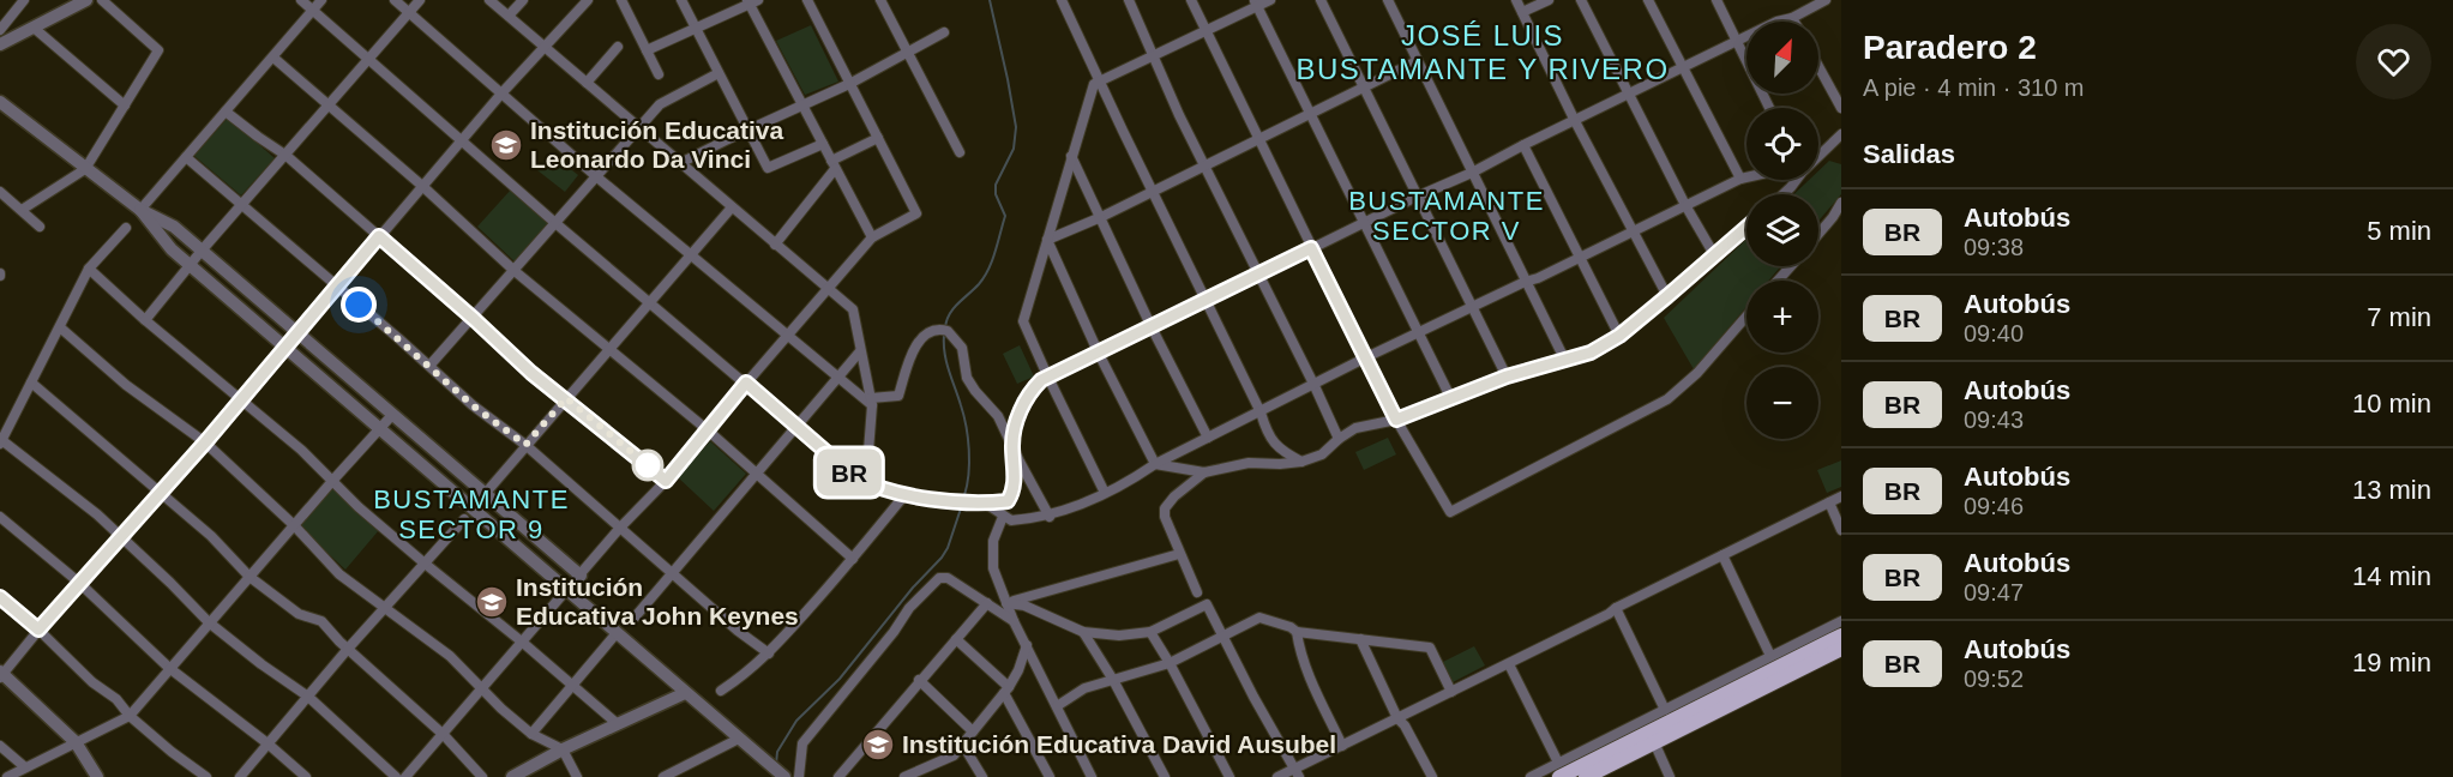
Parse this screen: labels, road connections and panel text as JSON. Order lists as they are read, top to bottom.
{
  "districts": ["JOSÉ LUIS BUSTAMANTE Y RIVERO", "BUSTAMANTE SECTOR V", "BUSTAMANTE SECTOR 9"],
  "places": {
    "school or university": ["Institución Educativa Leonardo Da Vinci", "Institución Educativa John Keynes", "Institución Educativa David Ausubel"]
  },
  "lines": ["bus line BR"],
  "north": "top right",
  "page": {
    "on_map": "BR",
    "heading": [
      ["Paradero 2", "A pie · 4 min · 310 m"],
      "Salidas"
    ],
    "map_buttons": ["+", "−"],
    "list": [
      {
        "mark": "BR",
        "name": "Autobús",
        "note": "09:38",
        "value": "5 min"
      },
      {
        "mark": "BR",
        "name": "Autobús",
        "note": "09:40",
        "value": "7 min"
      },
      {
        "mark": "BR",
        "name": "Autobús",
        "note": "09:43",
        "value": "10 min"
      },
      {
        "mark": "BR",
        "name": "Autobús",
        "note": "09:46",
        "value": "13 min"
      },
      {
        "mark": "BR",
        "name": "Autobús",
        "note": "09:47",
        "value": "14 min"
      },
      {
        "mark": "BR",
        "name": "Autobús",
        "note": "09:52",
        "value": "19 min"
      }
    ]
  }
}
